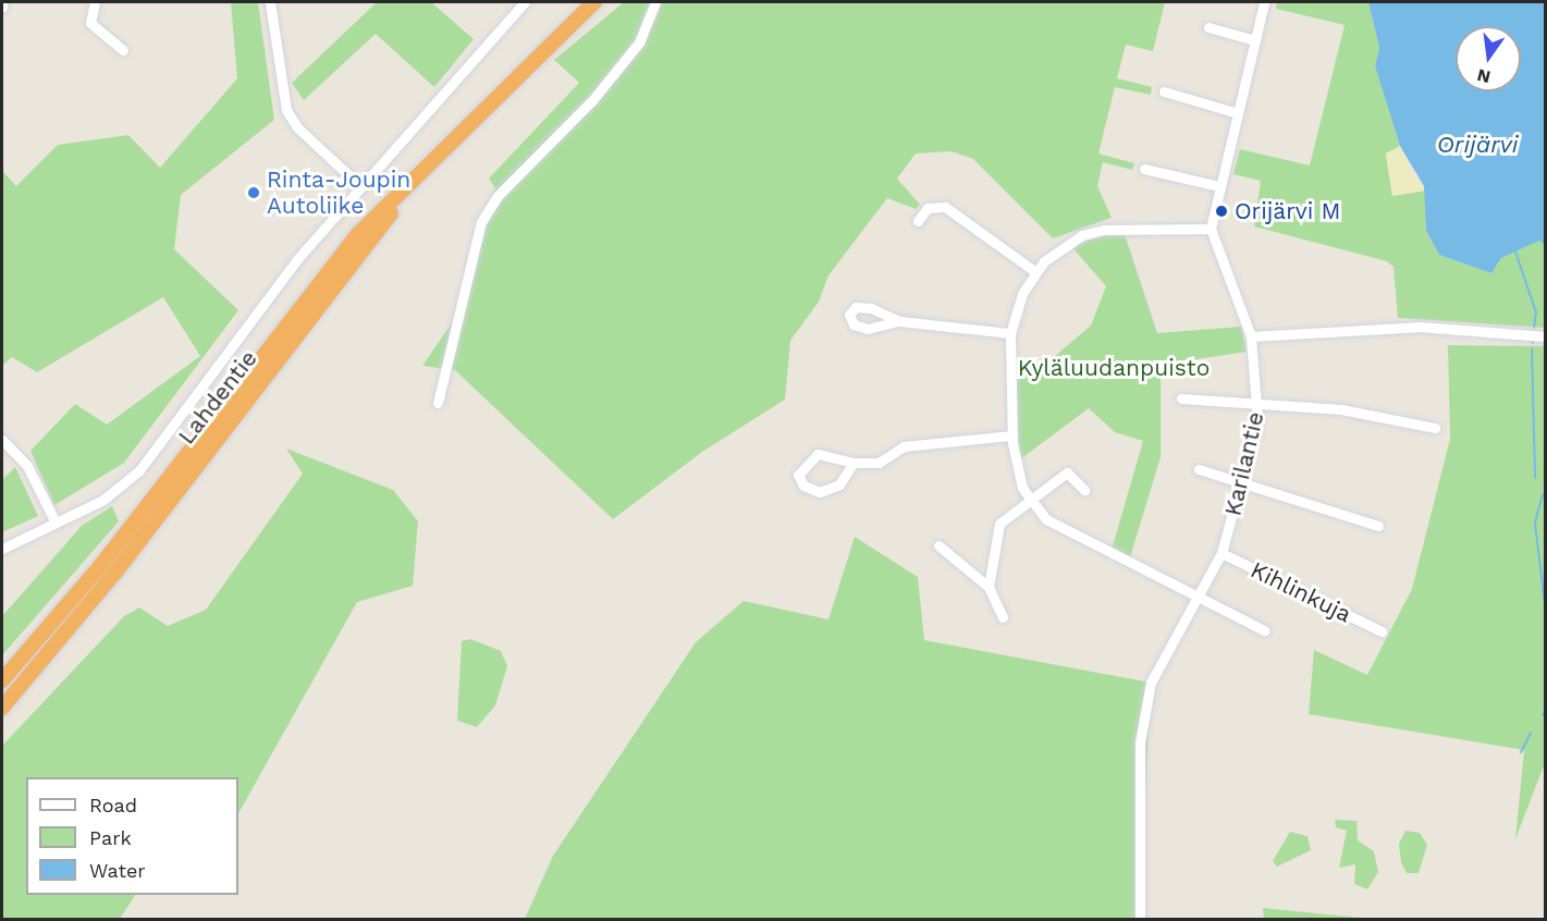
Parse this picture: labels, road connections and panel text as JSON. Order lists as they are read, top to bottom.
{
  "streets": {
    "highway": ["Lahdentie"],
    "street": ["Karilantie", "Kihlinkuja"]
  },
  "crossings": [
    ["Karilantie", "Kihlinkuja"]
  ],
  "water": ["Orijärvi"],
  "parks": ["Kyläluudanpuisto"],
  "places": ["Rinta-Joupin Autoliike", "Orijärvi M"],
  "legend": ["Road", "Park", "Water"],
  "north": "bottom"
}
